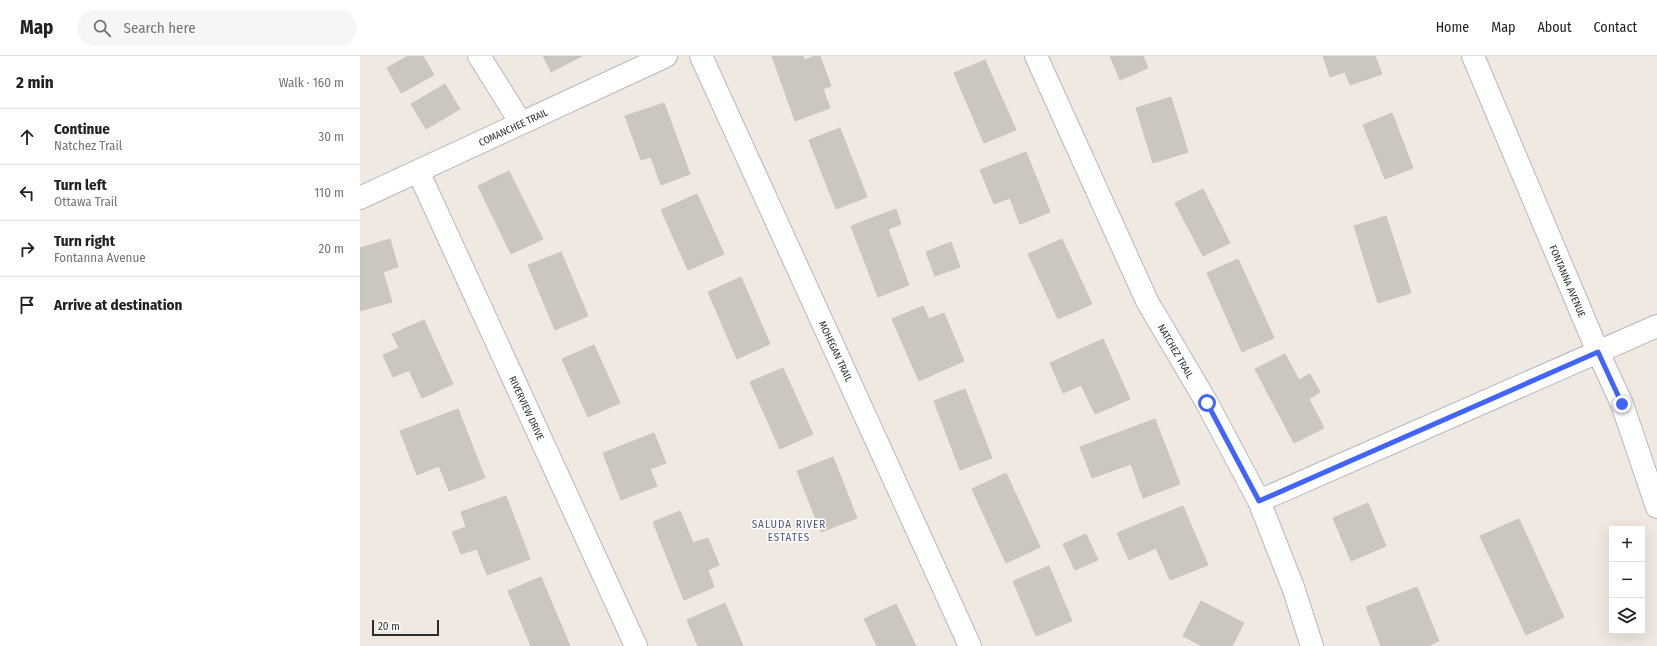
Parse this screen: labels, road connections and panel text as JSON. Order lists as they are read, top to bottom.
{
  "streets": {
    "street": [
      "COMANCHEE TRAIL",
      "FONTANNA AVENUE",
      "MOHEGAN TRAIL",
      "NATCHEZ TRAIL",
      "RIVERVIEW DRIVE"
    ]
  },
  "crossings": [
    ["COMANCHEE TRAIL", "RIVERVIEW DRIVE"]
  ],
  "districts": ["SALUDA RIVER ESTATES"],
  "scale_bar": "20 m",
  "page": {
    "header": "Map",
    "search": "Search here",
    "nav": [
      "Home",
      "Map",
      "About",
      "Contact"
    ],
    "heading": ["2 min", "Walk · 160 m"],
    "list": [
      ["Continue", "Natchez Trail", "30 m"],
      ["Turn left", "Ottawa Trail", "110 m"],
      ["Turn right", "Fontanna Avenue", "20 m"],
      "Arrive at destination"
    ],
    "map_buttons": ["+", "−"],
    "scale": "20 m"
  }
}
